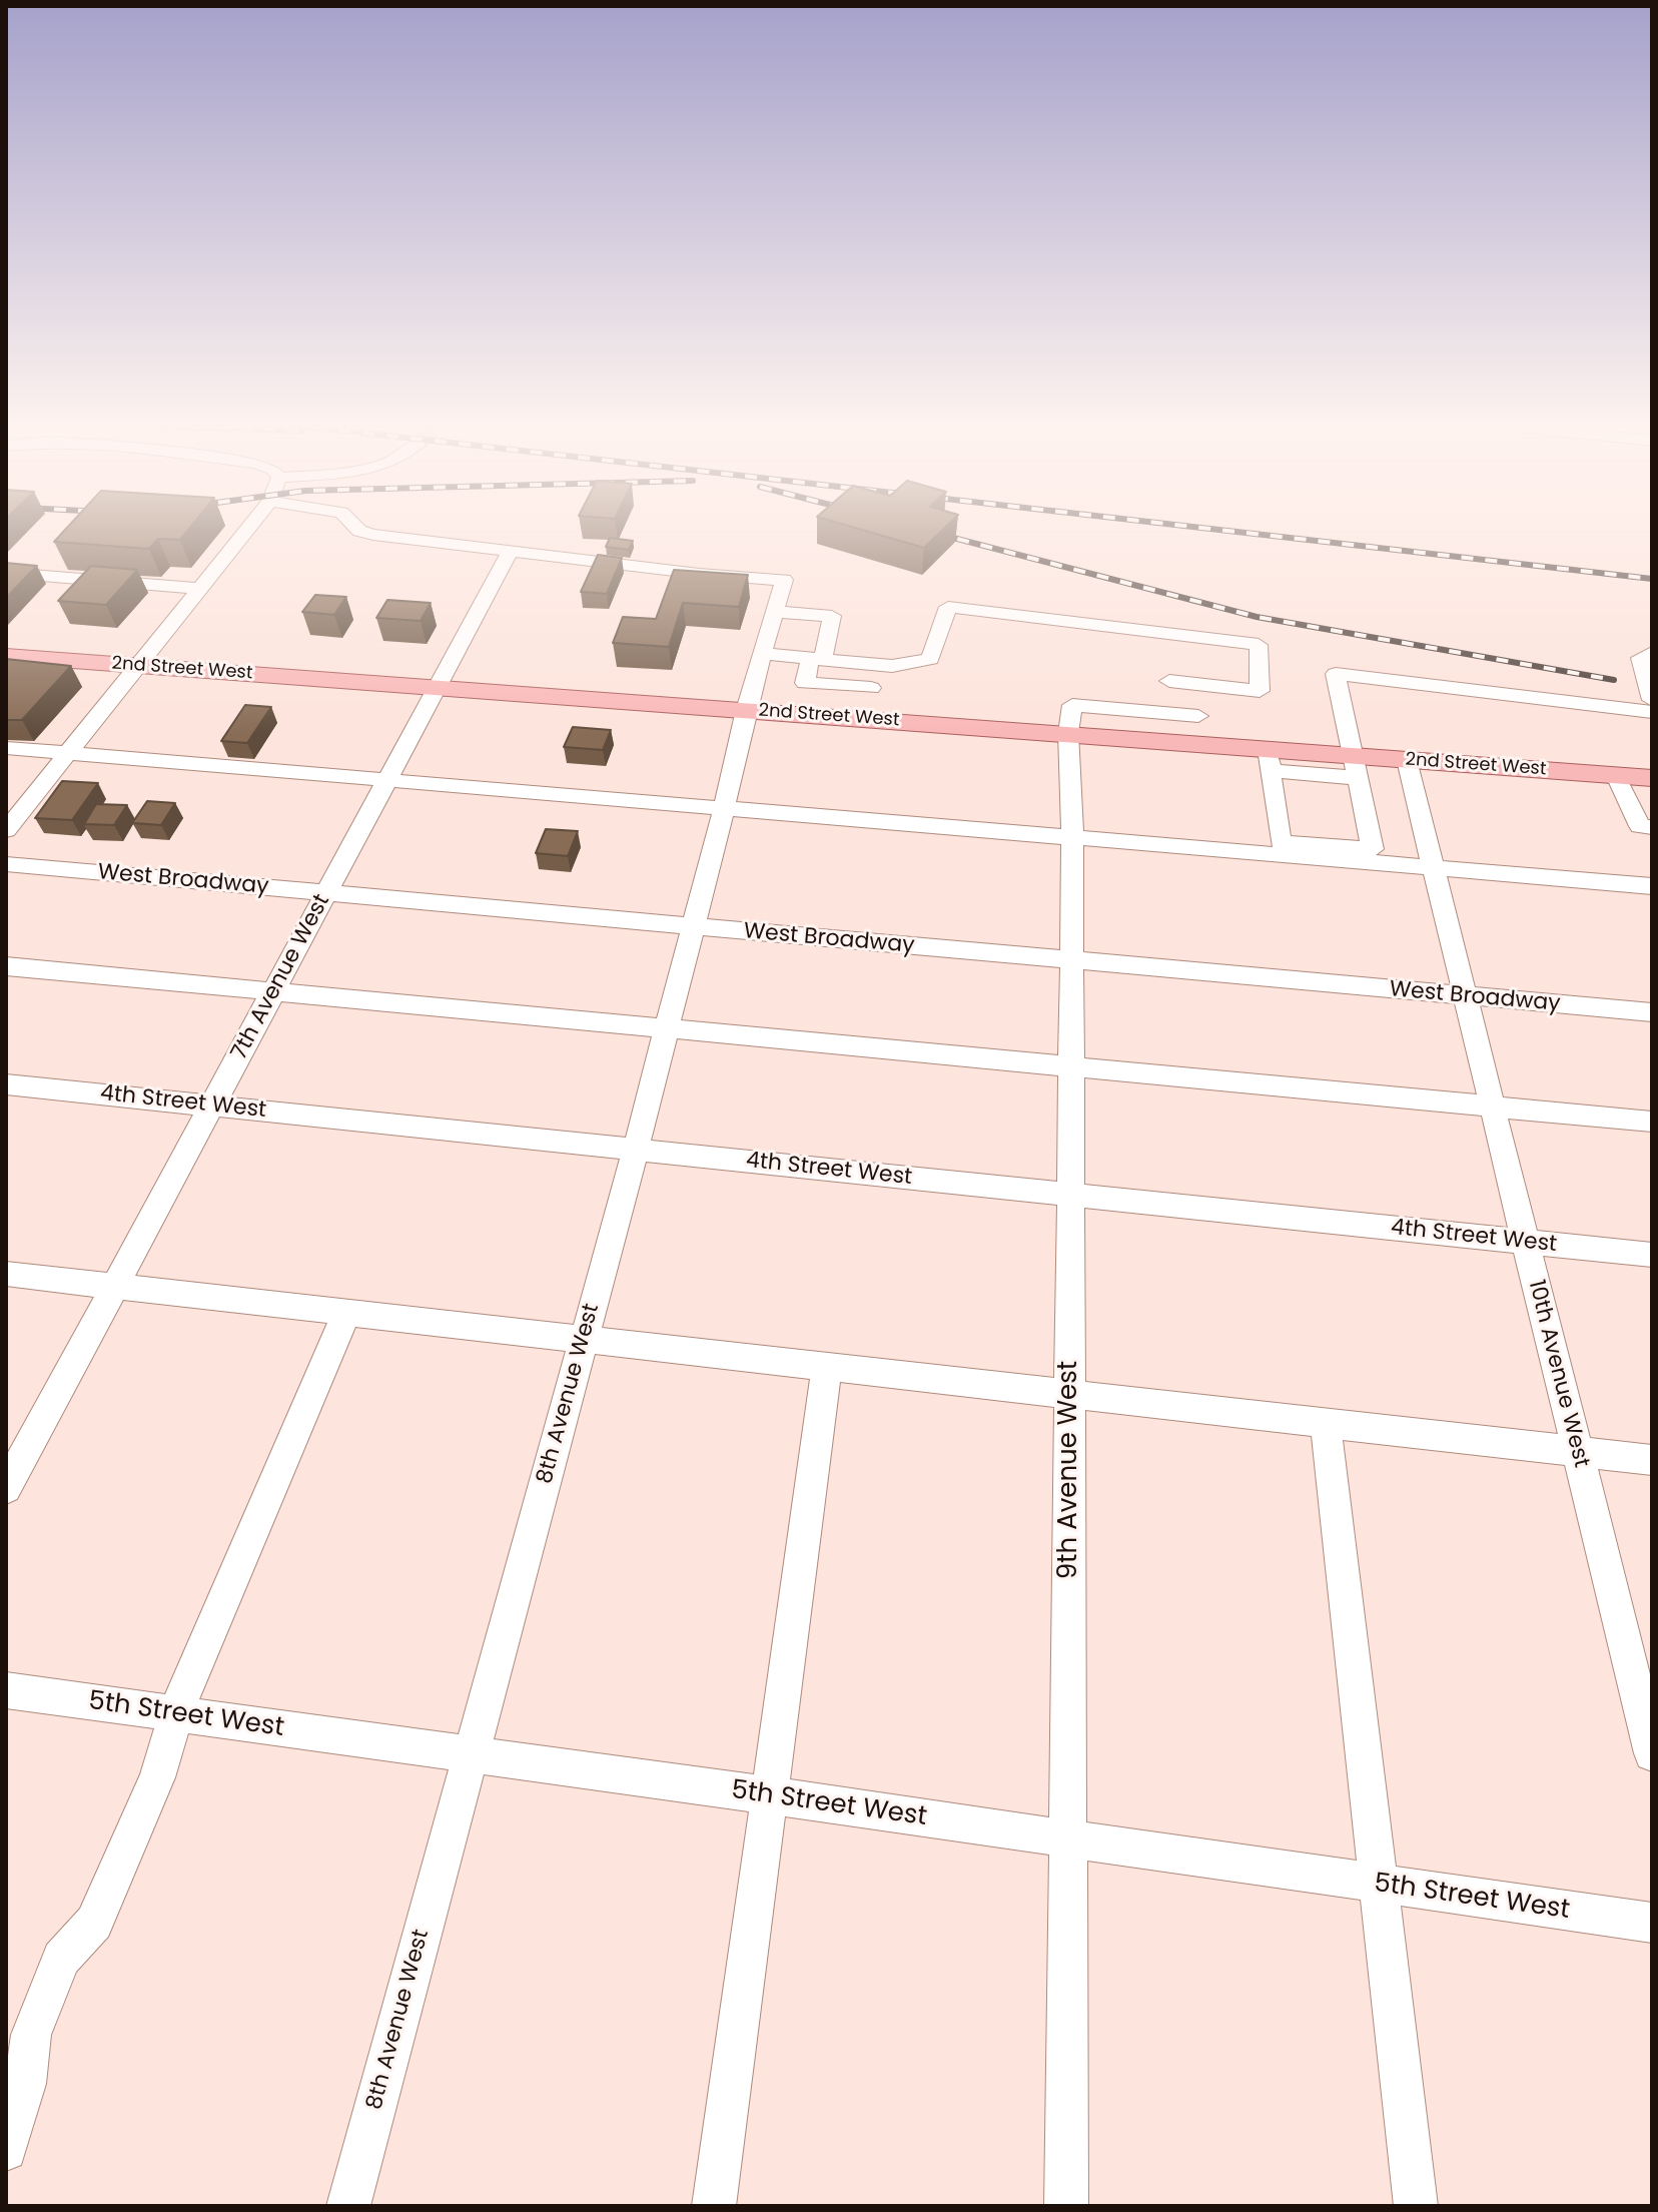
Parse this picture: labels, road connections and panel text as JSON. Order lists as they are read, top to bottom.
{
  "streets": {
    "main road": ["2nd Street West"],
    "street": [
      "West Broadway",
      "7th Avenue West",
      "4th Street West",
      "10th Avenue West",
      "8th Avenue West",
      "9th Avenue West",
      "5th Street West"
    ]
  },
  "crossings": [
    ["2nd Street West", "7th Avenue West"],
    ["2nd Street West", "10th Avenue West"],
    ["2nd Street West", "8th Avenue West"],
    ["2nd Street West", "9th Avenue West"],
    ["West Broadway", "7th Avenue West"],
    ["West Broadway", "10th Avenue West"],
    ["West Broadway", "8th Avenue West"],
    ["West Broadway", "9th Avenue West"],
    ["7th Avenue West", "4th Street West"],
    ["7th Avenue West", "8th Avenue West"],
    ["4th Street West", "10th Avenue West"],
    ["4th Street West", "8th Avenue West"],
    ["4th Street West", "9th Avenue West"],
    ["8th Avenue West", "5th Street West"],
    ["9th Avenue West", "5th Street West"]
  ]
}
